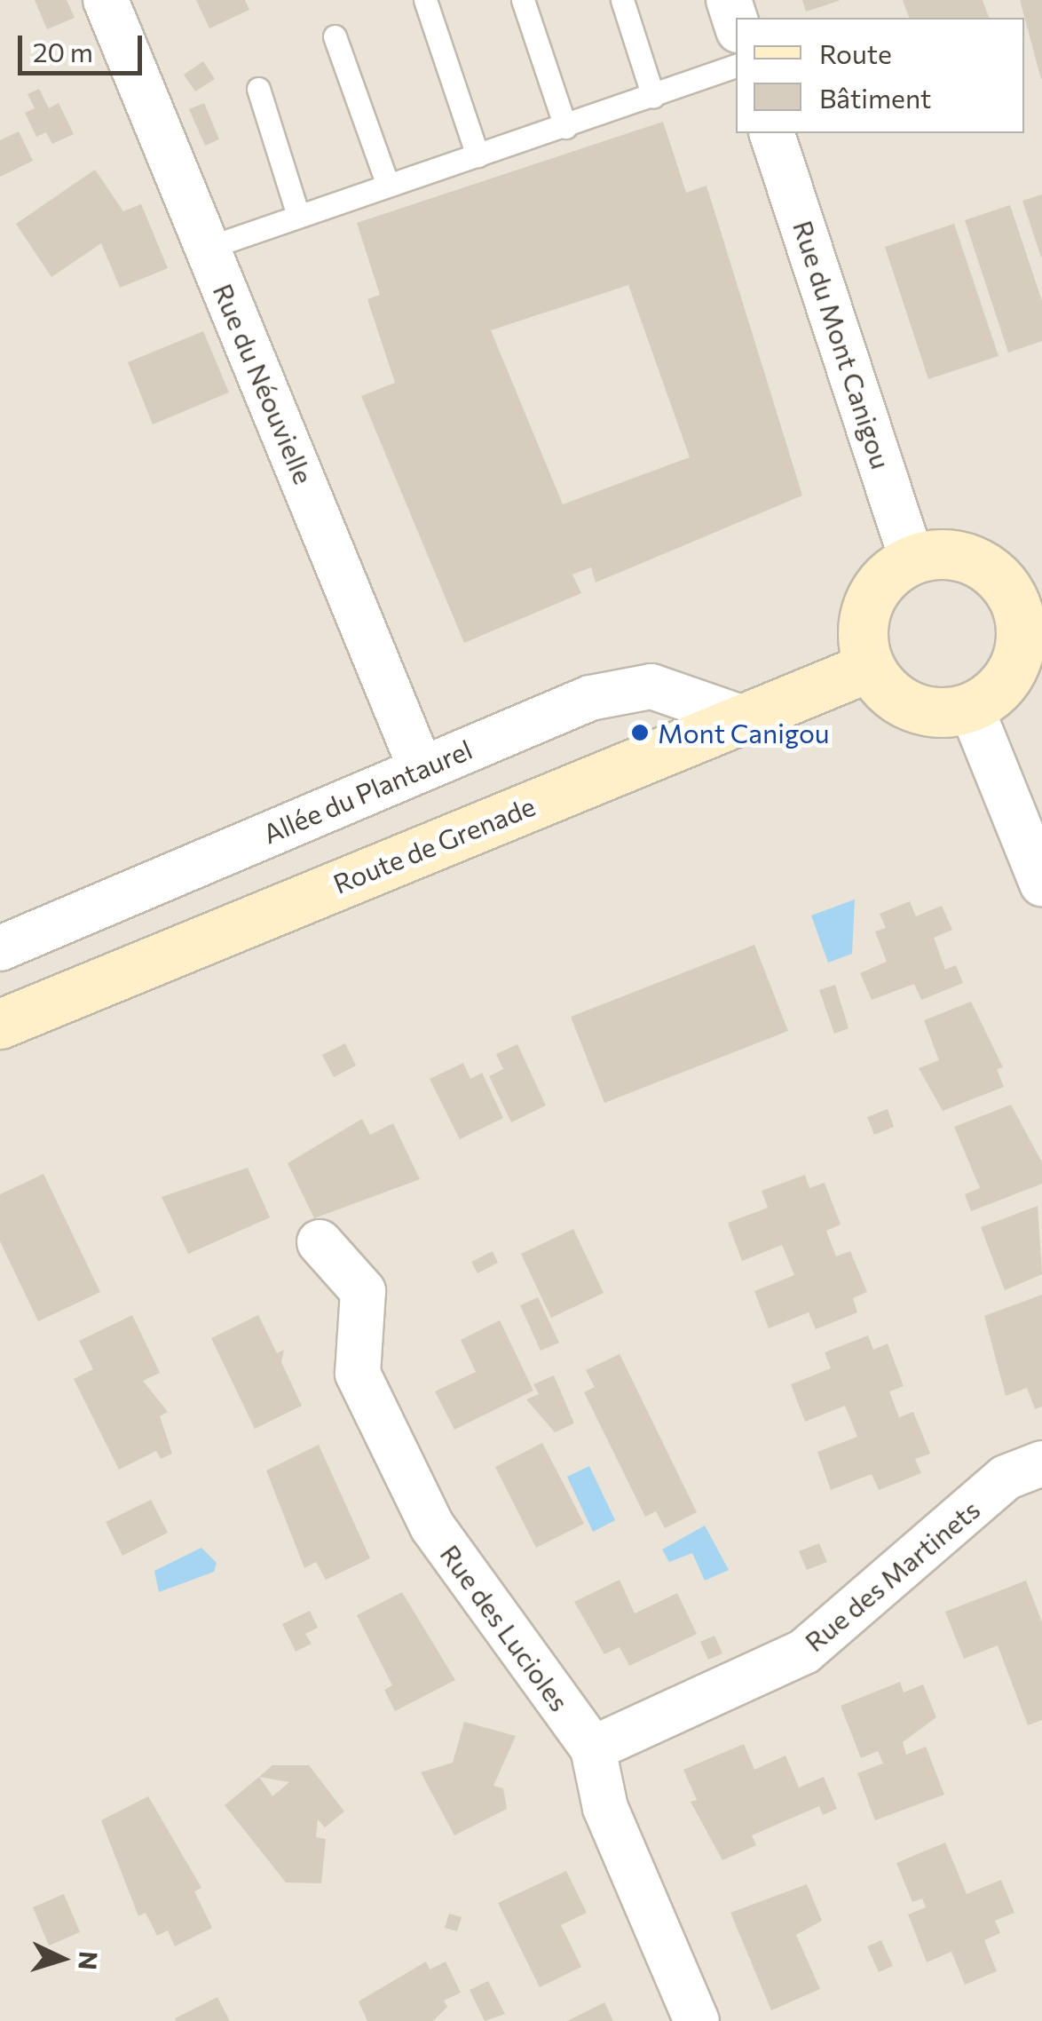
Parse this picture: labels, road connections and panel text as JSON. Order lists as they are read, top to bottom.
{
  "streets": {
    "main road": ["Route de Grenade"],
    "street": [
      "Rue du Mont Canigou",
      "Rue du Néouvielle",
      "Allée du Plantaurel",
      "Rue des Martinets",
      "Rue des Lucioles"
    ]
  },
  "crossings": [
    ["Rue du Mont Canigou", "Route de Grenade"],
    ["Rue du Néouvielle", "Allée du Plantaurel"],
    ["Allée du Plantaurel", "Route de Grenade"],
    ["Rue des Martinets", "Rue des Lucioles"]
  ],
  "places": ["Mont Canigou"],
  "legend": ["Route", "Bâtiment"],
  "scale_bar": "20 m",
  "north": "right"
}
